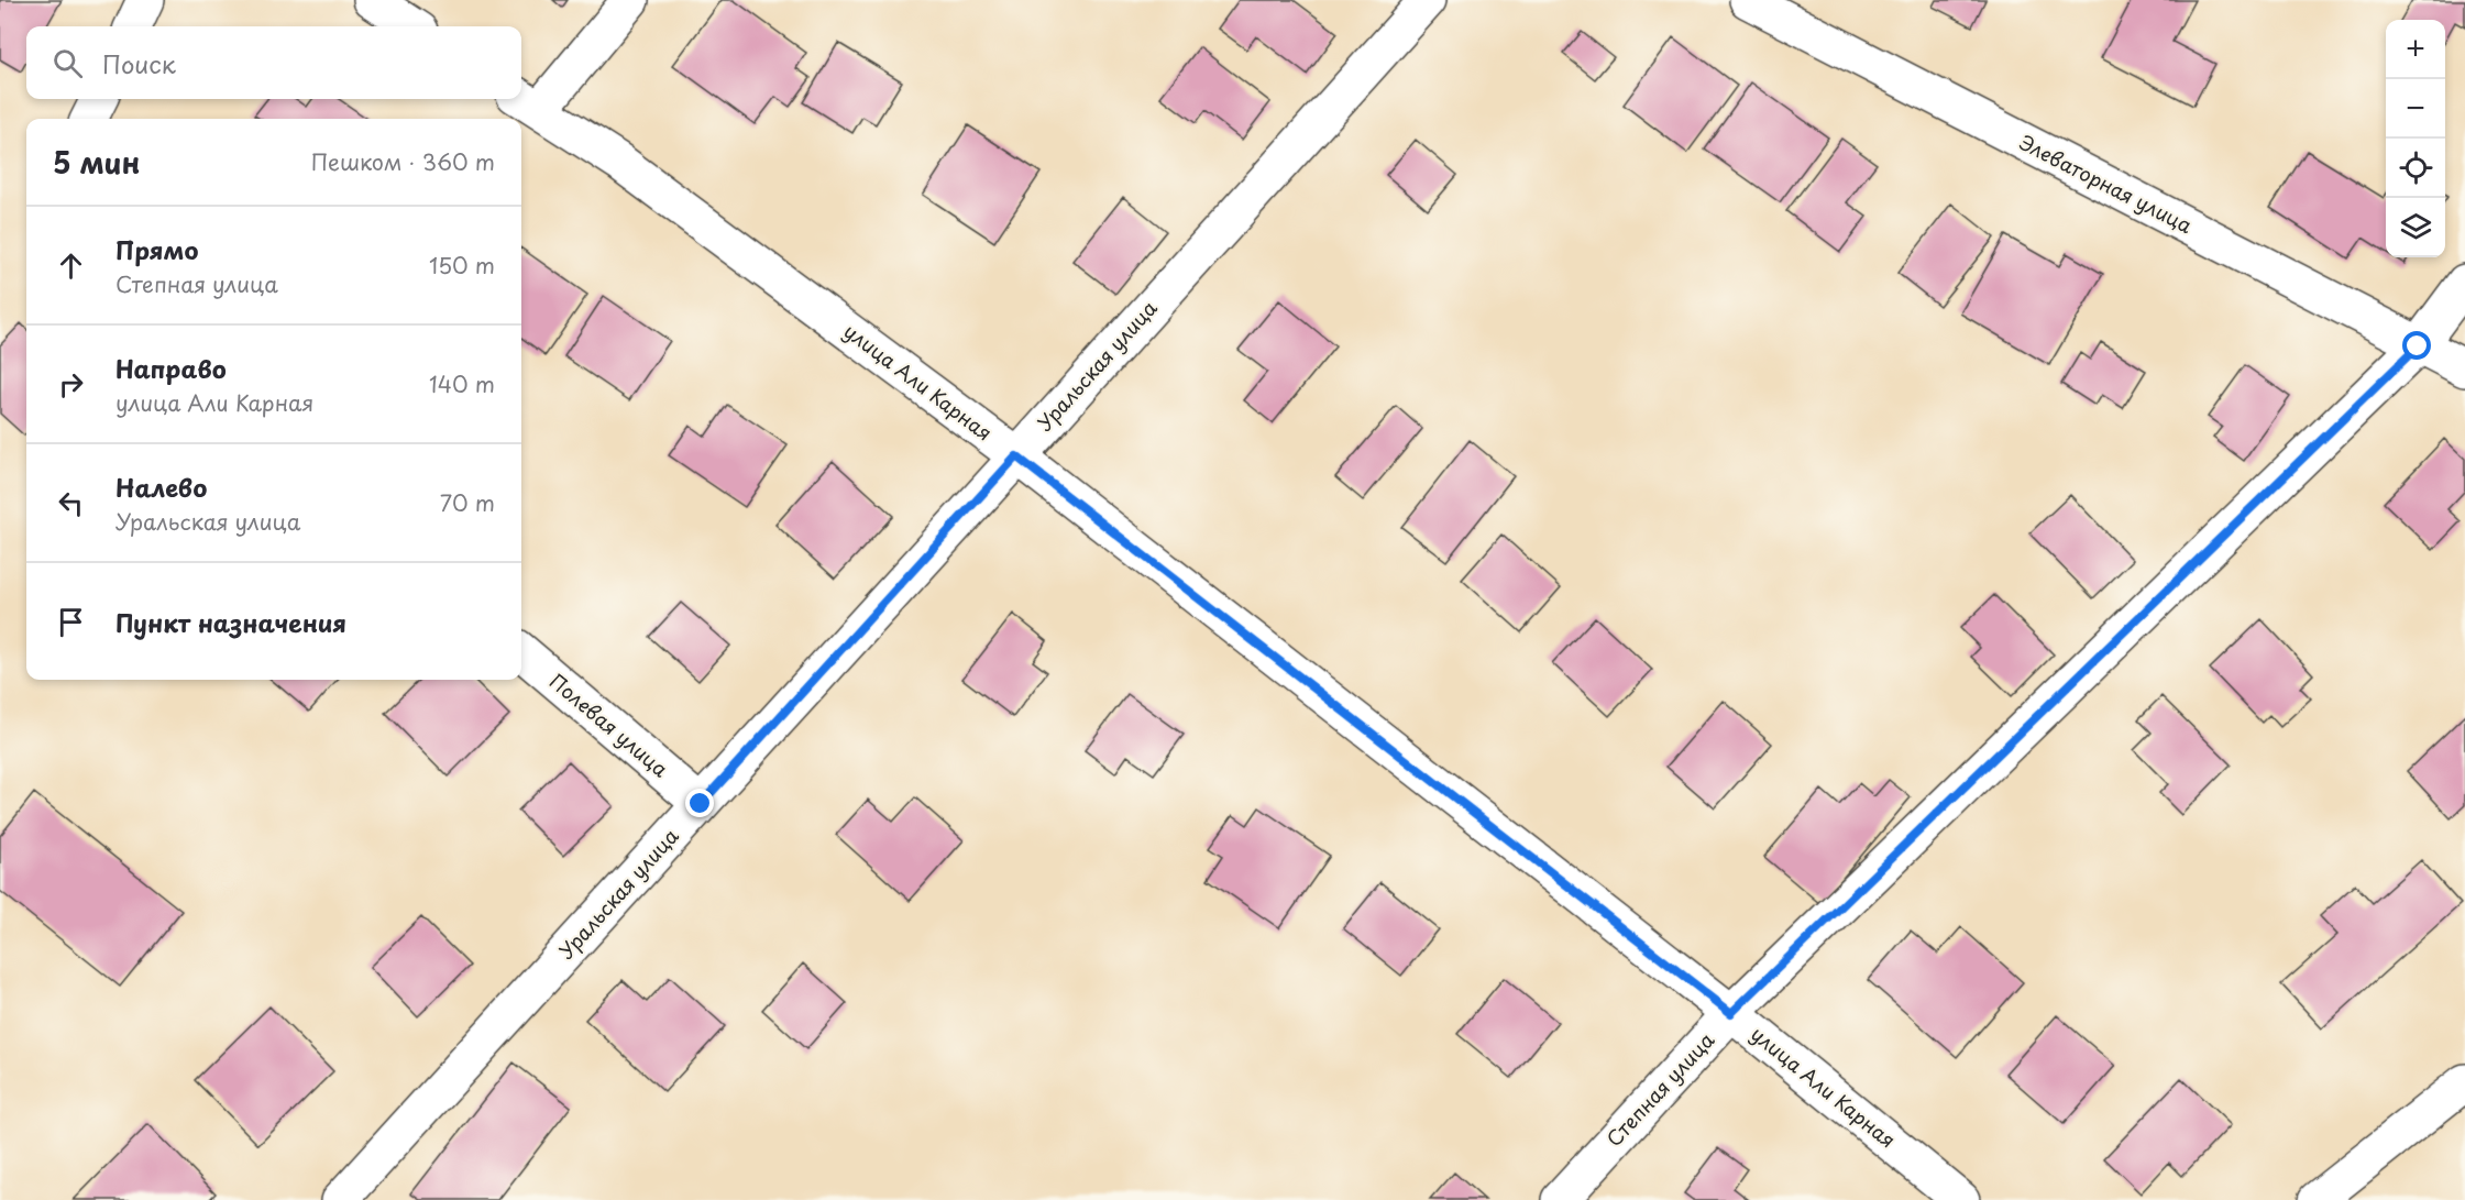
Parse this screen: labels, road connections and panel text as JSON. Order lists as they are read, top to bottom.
{
  "streets": {
    "street": [
      "Элеваторная улица",
      "Уральская улица",
      "улица Али Карная",
      "Полевая улица",
      "Степная улица"
    ]
  },
  "crossings": [
    ["Элеваторная улица", "Степная улица"],
    ["Уральская улица", "улица Али Карная"],
    ["Уральская улица", "Полевая улица"],
    ["улица Али Карная", "Степная улица"]
  ],
  "page": {
    "map_buttons": ["+", "−"],
    "search": "Поиск",
    "heading": ["5 мин", "Пешком · 360 m"],
    "list": [
      ["Прямо", "Степная улица", "150 m"],
      ["Направо", "улица Али Карная", "140 m"],
      ["Налево", "Уральская улица", "70 m"],
      "Пункт назначения"
    ]
  }
}
